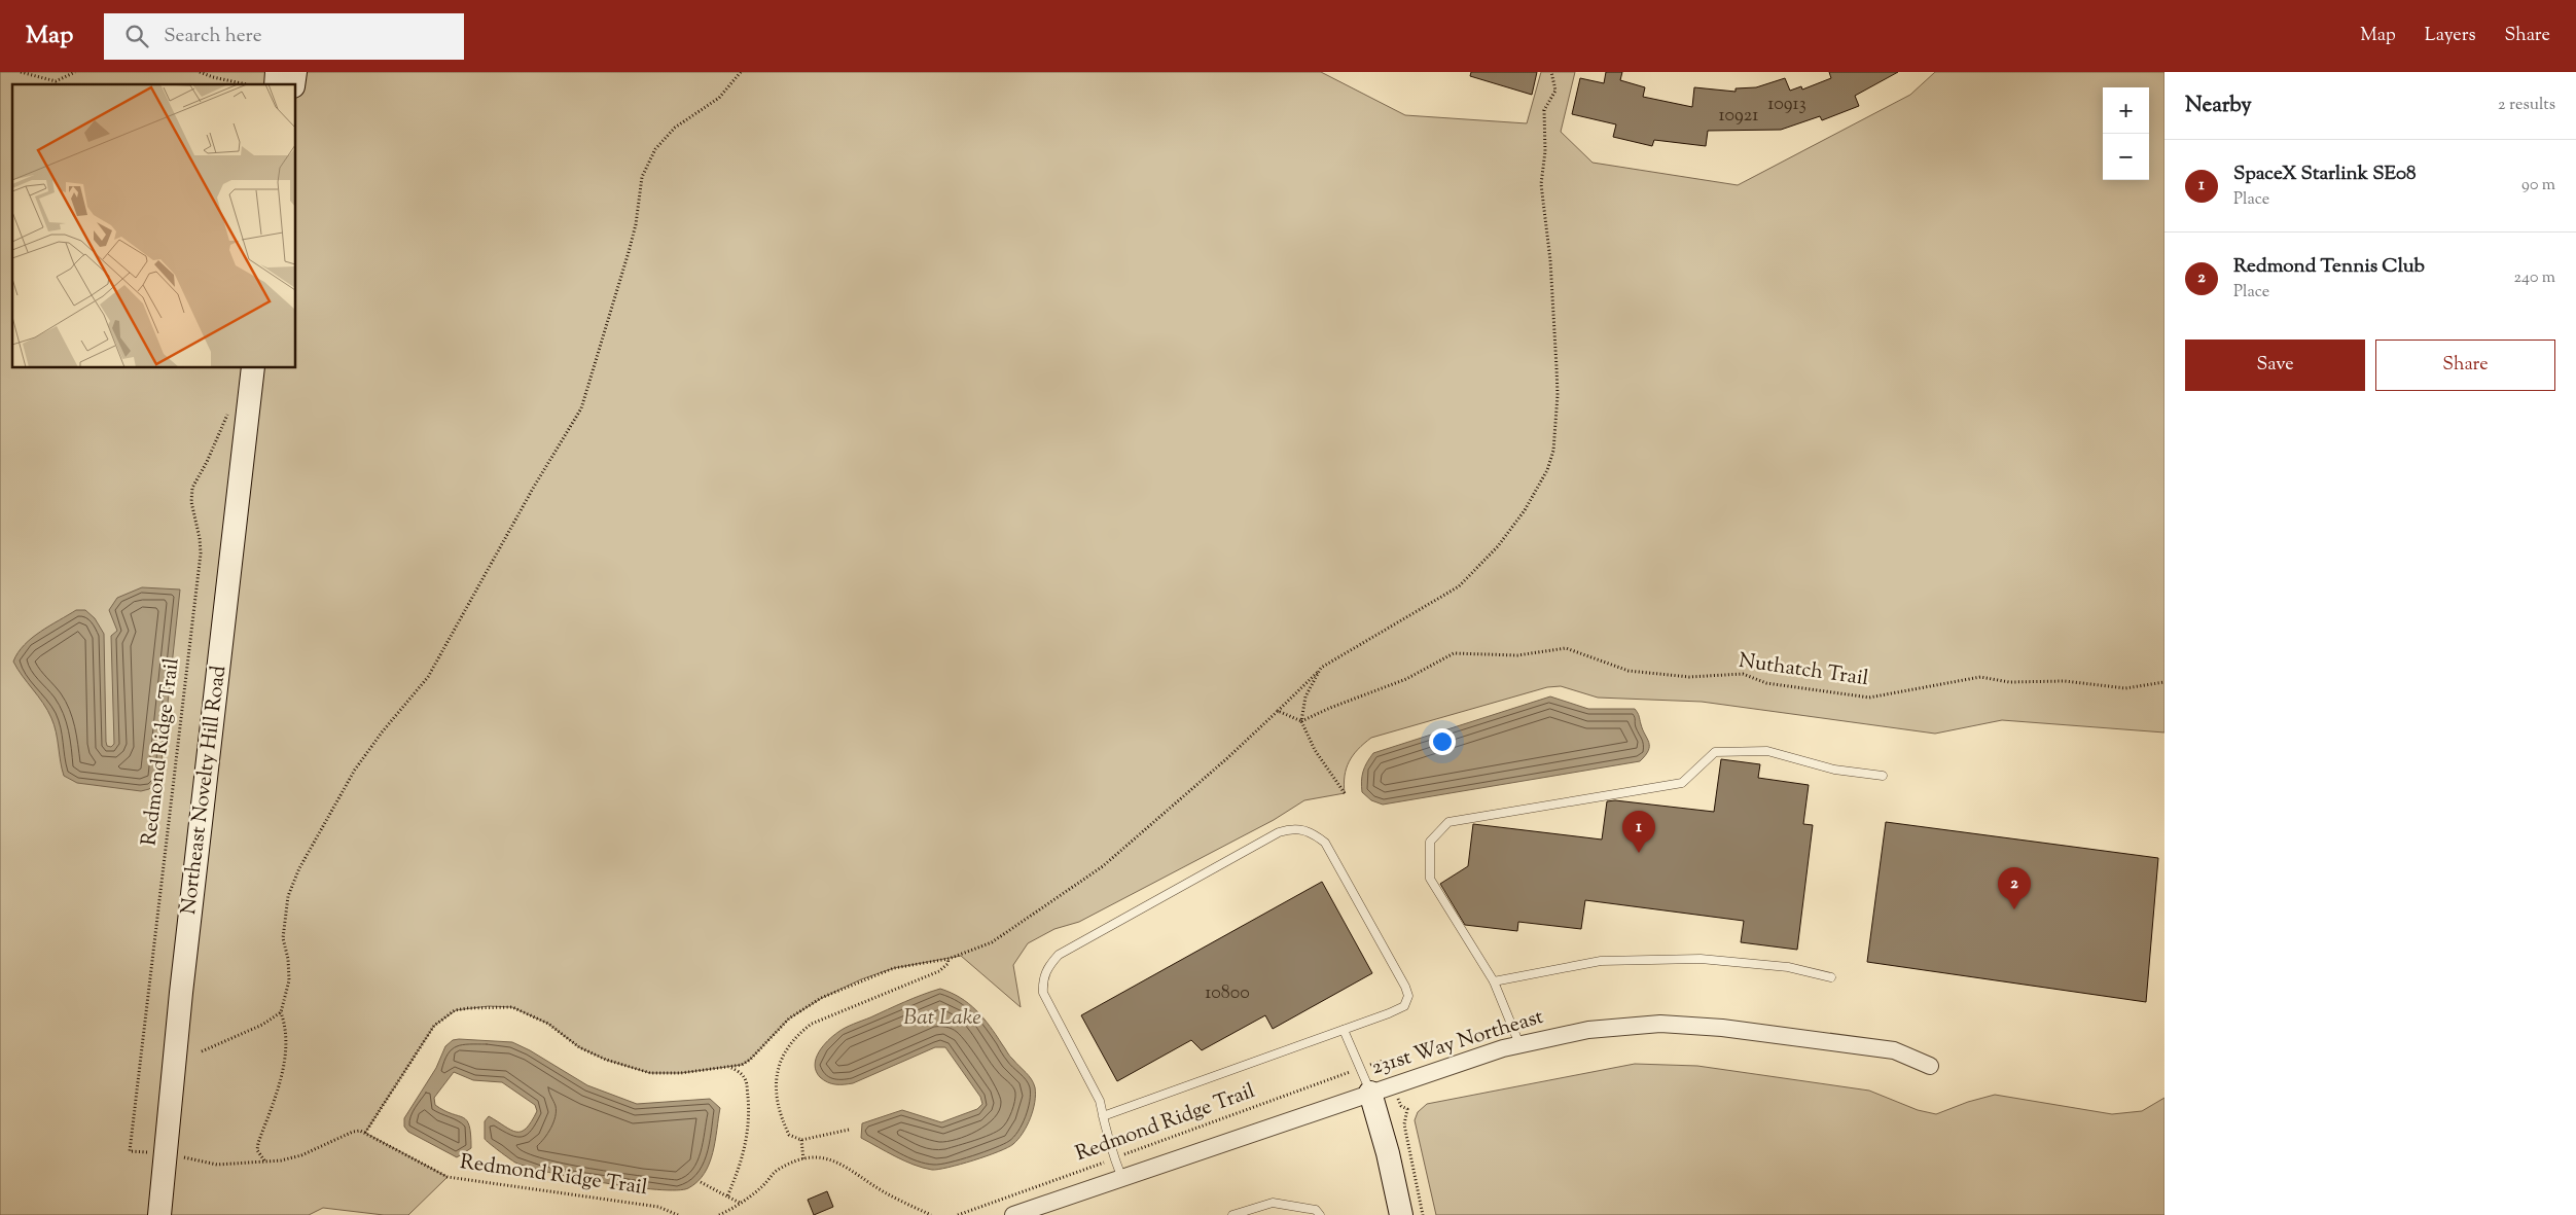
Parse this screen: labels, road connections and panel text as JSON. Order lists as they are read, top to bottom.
{
  "streets": {
    "main road": ["Northeast Novelty Hill Road"],
    "street": ["231st Way Northeast"],
    "path": ["Nuthatch Trail", "Redmond Ridge Trail"]
  },
  "water": ["Bat Lake"],
  "house_numbers": ["10913", "10921", "10800"],
  "page": {
    "header": "Map",
    "search": "Search here",
    "nav": ["Map", "Layers", "Share"],
    "heading": ["Nearby", "2 results"],
    "map_buttons": ["+", "−"],
    "list": [
      {
        "mark": "1",
        "name": "SpaceX Starlink SE08",
        "note": "Place",
        "value": "90 m"
      },
      {
        "mark": "2",
        "name": "Redmond Tennis Club",
        "note": "Place",
        "value": "240 m"
      }
    ],
    "buttons": ["Save", "Share"],
    "pins": ["1", "2"]
  }
}
